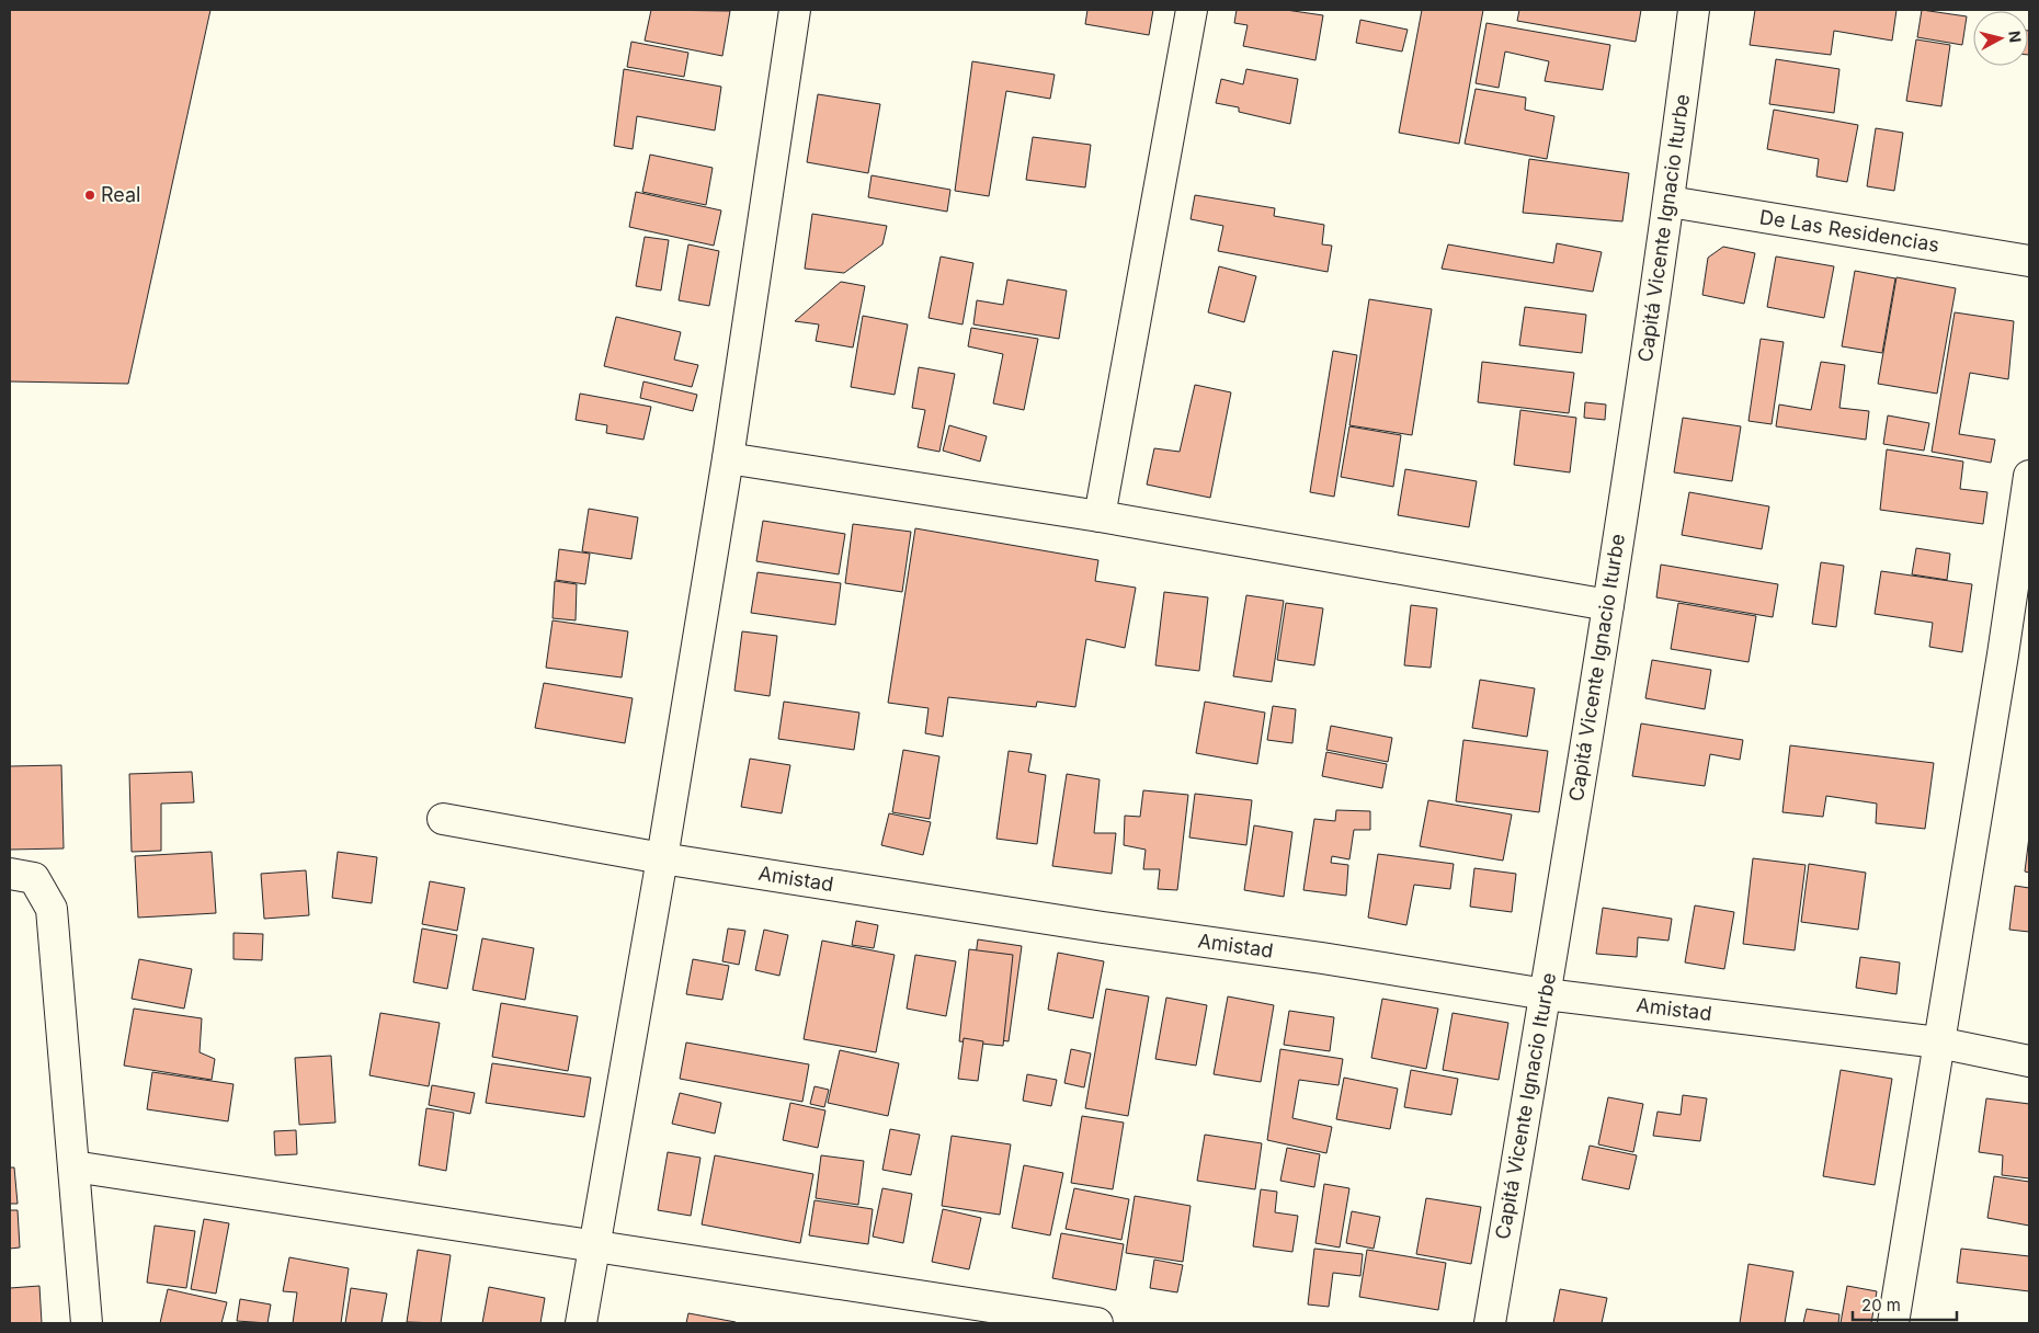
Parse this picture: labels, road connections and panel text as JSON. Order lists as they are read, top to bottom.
{
  "streets": {
    "street": ["Capitá Vicente Ignacio Iturbe", "De Las Residencias", "Amistad"]
  },
  "crossings": [
    ["Capitá Vicente Ignacio Iturbe", "De Las Residencias"],
    ["Capitá Vicente Ignacio Iturbe", "Amistad"]
  ],
  "places": ["Real"],
  "scale_bar": "20 m",
  "north": "right"
}
